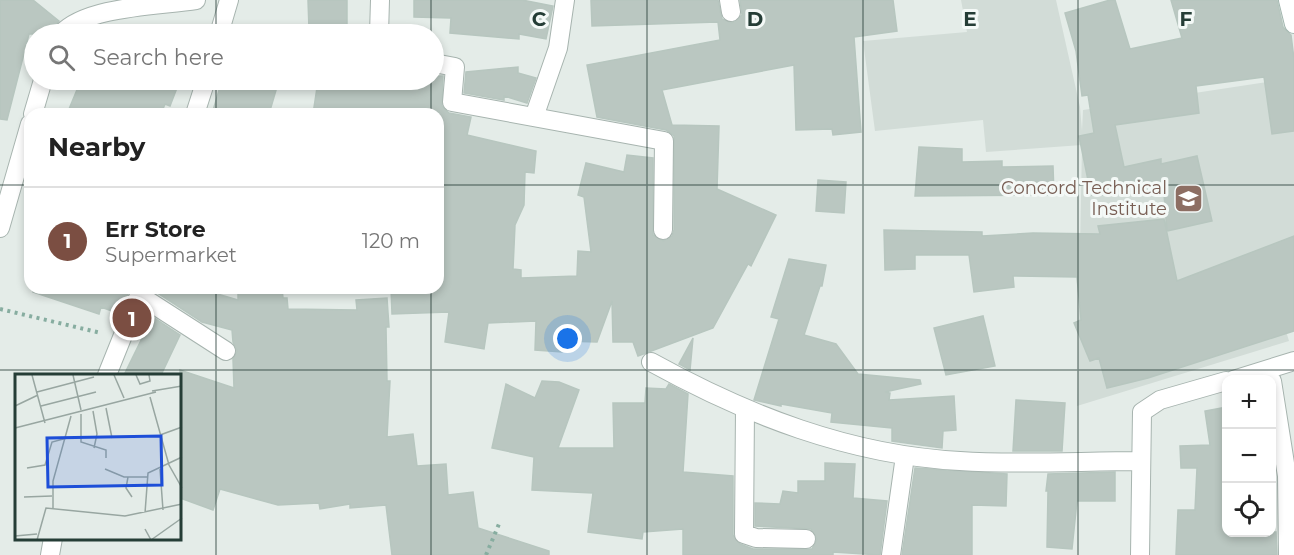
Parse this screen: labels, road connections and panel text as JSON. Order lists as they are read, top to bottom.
{
  "places": {
    "school or university": ["Concord Technical Institute"]
  },
  "page": {
    "search": "Search here",
    "heading": "Nearby",
    "list": [
      {
        "mark": "1",
        "name": "Err Store",
        "note": "Supermarket",
        "value": "120 m"
      }
    ],
    "pins": "1",
    "map_buttons": ["+", "−"]
  },
  "grid": {
    "columns": [
      "C",
      "D",
      "E",
      "F"
    ]
  }
}
